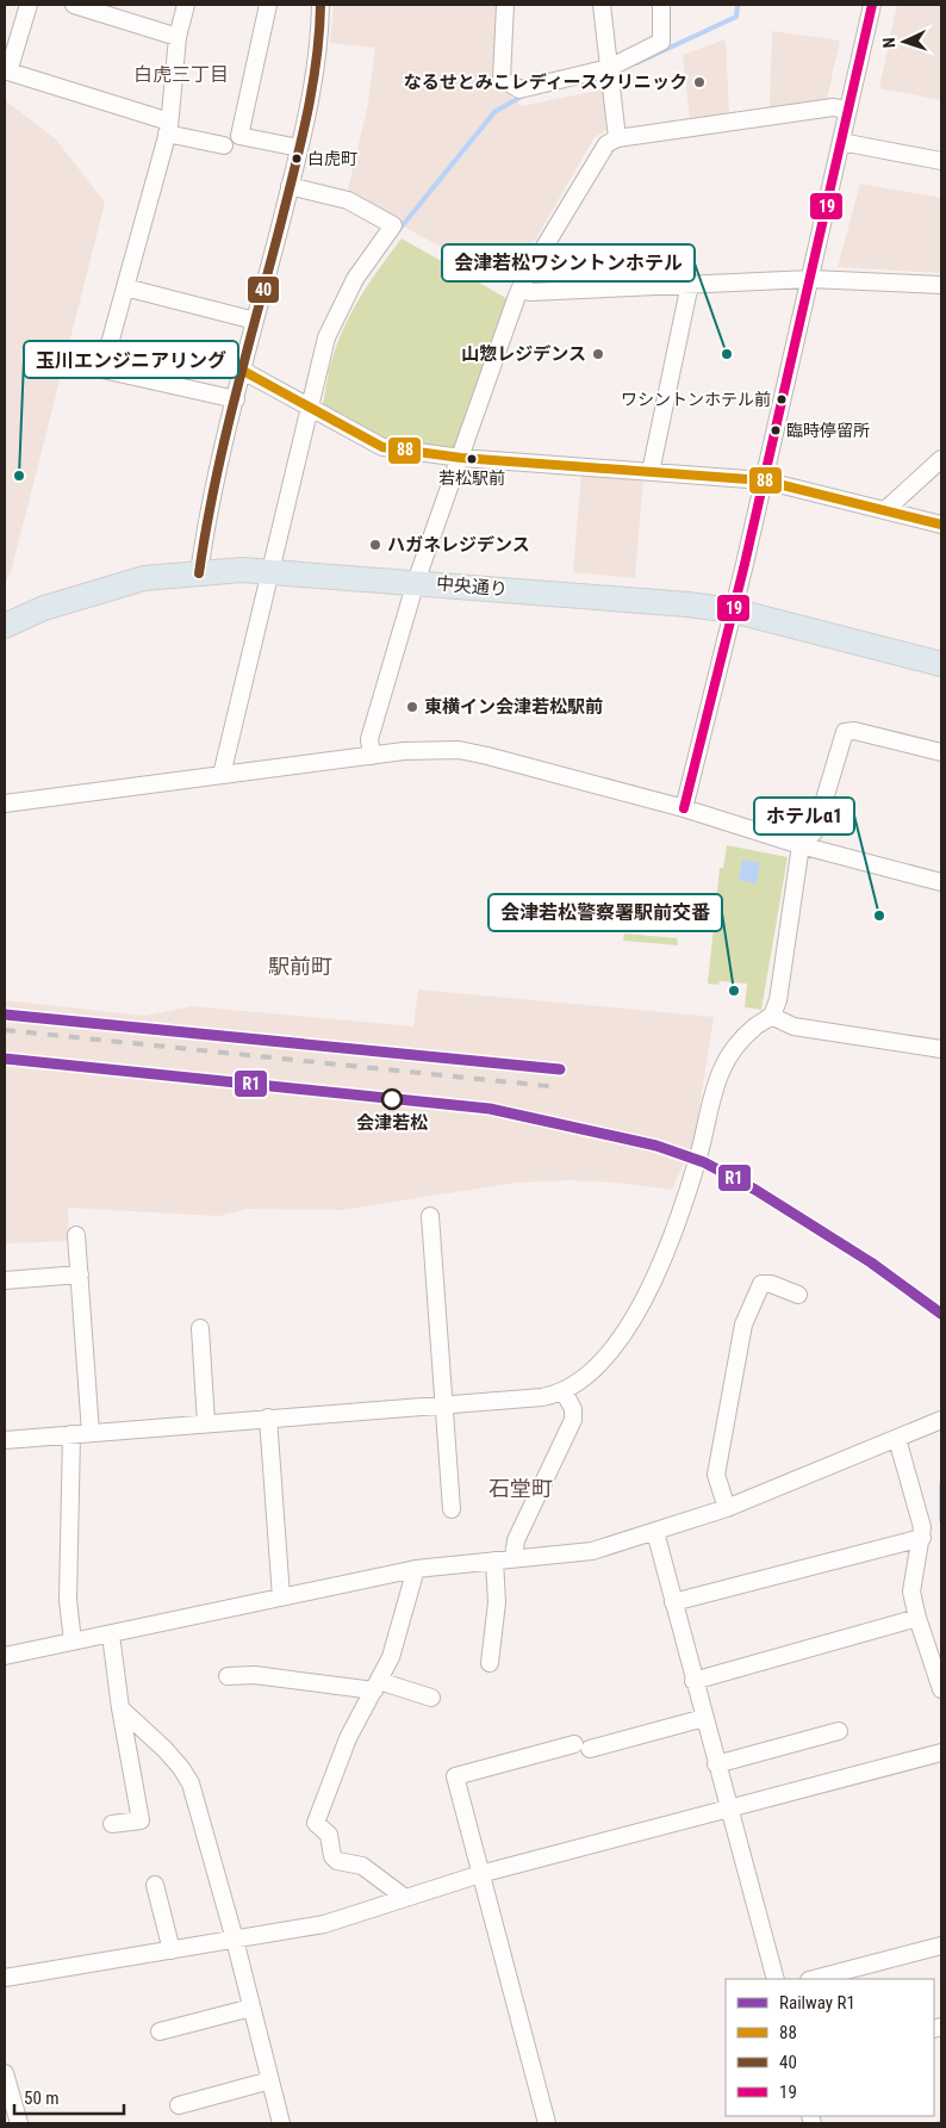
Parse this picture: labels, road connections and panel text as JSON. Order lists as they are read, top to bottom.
{
  "streets": {
    "highway": ["中央通り"]
  },
  "districts": ["白虎三丁目", "駅前町", "石堂町"],
  "places": [
    "なるせとみこレディースクリニック",
    "白虎町",
    "山惣レジデンス",
    "会津若松ワシントンホテル",
    "ワシントンホテル前",
    "臨時停留所",
    "若松駅前",
    "玉川エンジニアリング",
    "ハガネレジデンス",
    "東横イン会津若松駅前",
    "ホテルα1",
    "会津若松警察署駅前交番",
    "会津若松"
  ],
  "lines": [
    "transit line 40",
    "transit line 19",
    "transit line 88",
    "rail line R1"
  ],
  "legend": [
    "Railway R1",
    "88",
    "40",
    "19"
  ],
  "scale_bar": "50 m",
  "north": "left"
}
